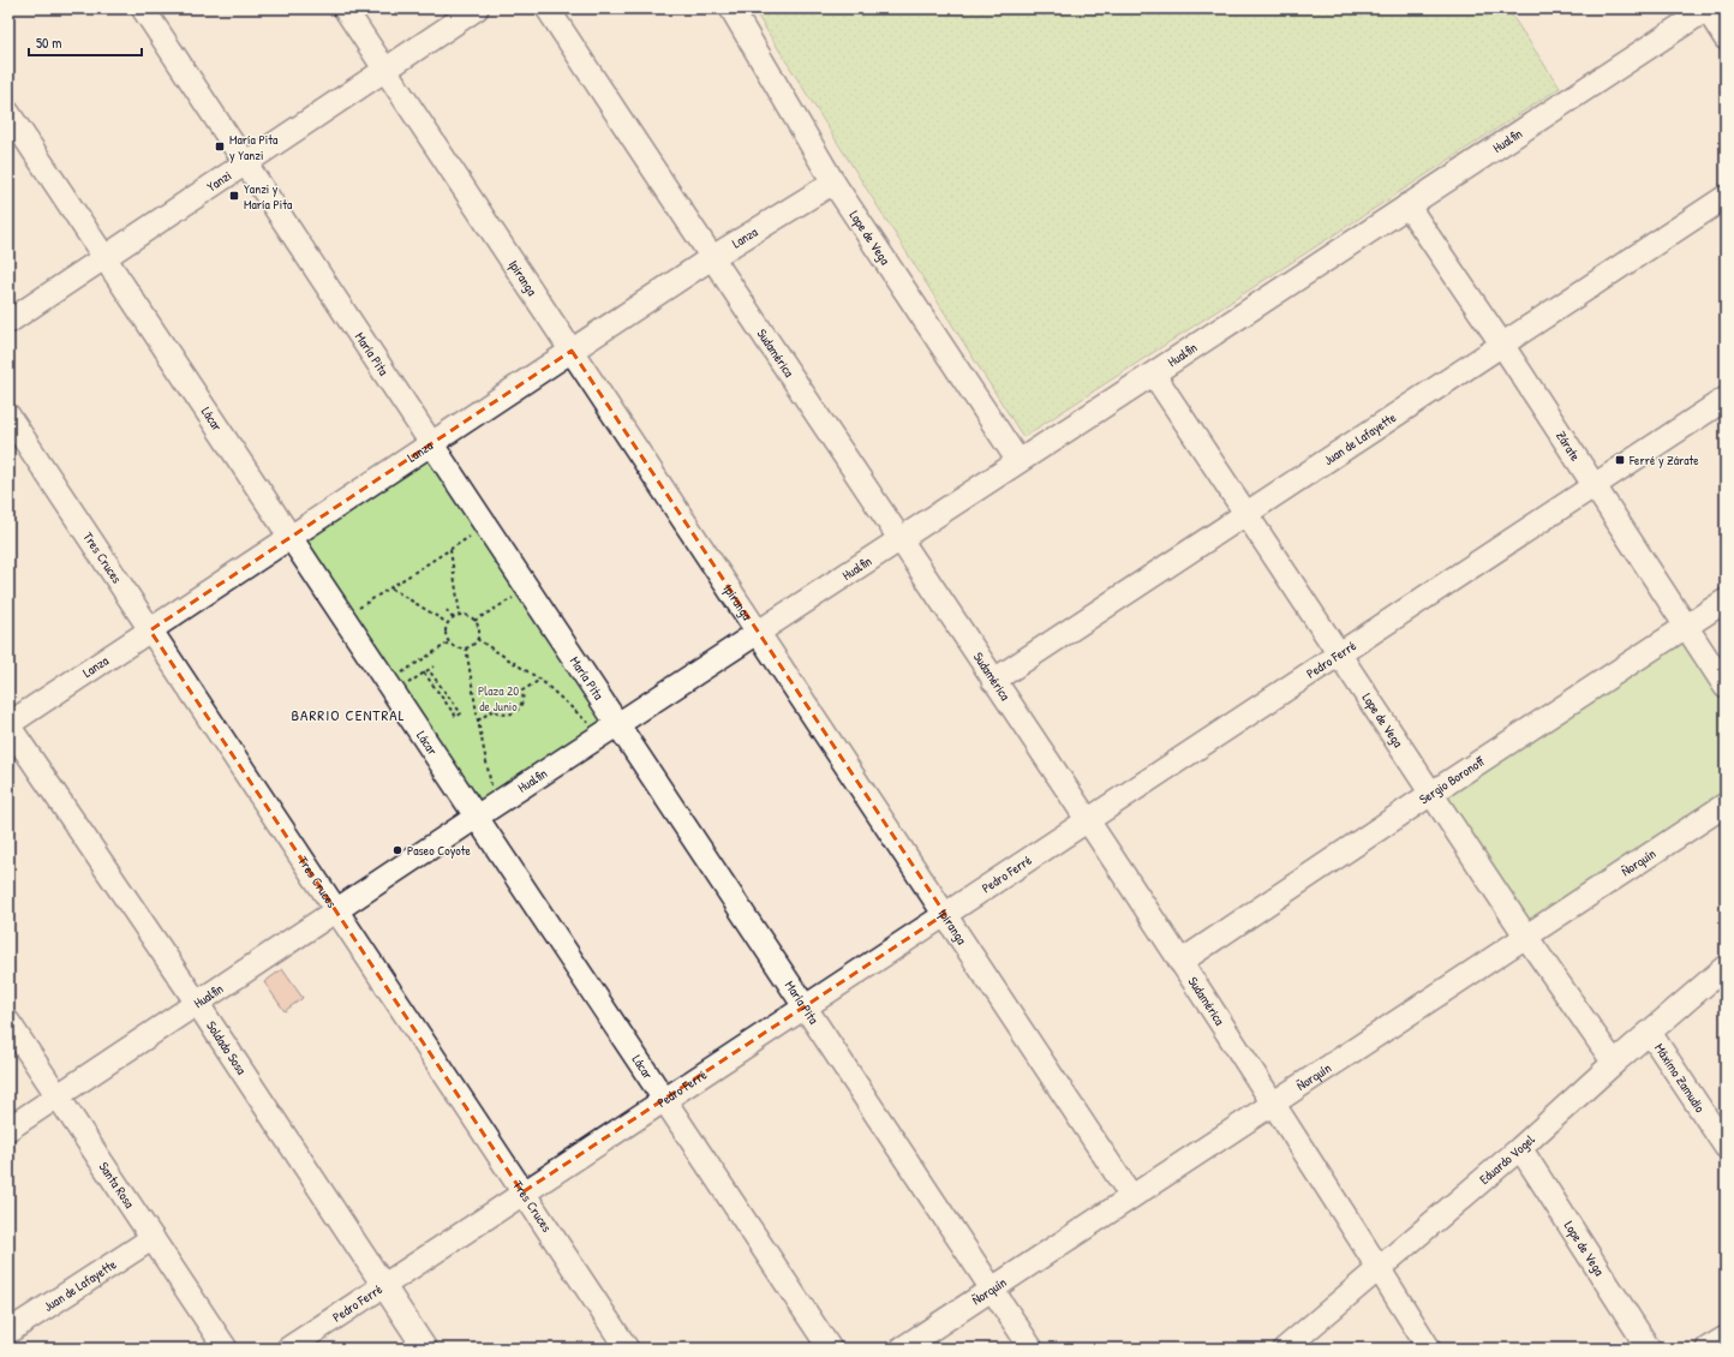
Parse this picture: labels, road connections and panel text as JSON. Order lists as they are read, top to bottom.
{
  "streets": {
    "street": [
      "Hualfin",
      "Yanzi",
      "Lanza",
      "Lope de Vega",
      "Ipiranga",
      "Sudamérica",
      "María Pita",
      "Lácar",
      "Juan de Lafayette",
      "Zárate",
      "Tres Cruces",
      "Pedro Ferré",
      "Sergio Boronoff",
      "Ñorquín",
      "Soldado Sosa",
      "Máximo Zamudio",
      "Eduardo Vogel",
      "Santa Rosa"
    ]
  },
  "crossings": [
    ["Hualfin", "Lope de Vega"],
    ["Hualfin", "Ipiranga"],
    ["Hualfin", "Sudamérica"],
    ["Hualfin", "María Pita"],
    ["Hualfin", "Lácar"],
    ["Hualfin", "Zárate"],
    ["Hualfin", "Tres Cruces"],
    ["Hualfin", "Soldado Sosa"],
    ["Hualfin", "Santa Rosa"],
    ["Yanzi", "Ipiranga"],
    ["Yanzi", "María Pita"],
    ["Yanzi", "Lácar"],
    ["Lanza", "Lope de Vega"],
    ["Lanza", "Ipiranga"],
    ["Lanza", "Sudamérica"],
    ["Lanza", "María Pita"],
    ["Lanza", "Lácar"],
    ["Lanza", "Tres Cruces"],
    ["Lanza", "Soldado Sosa"],
    ["Lope de Vega", "Juan de Lafayette"],
    ["Lope de Vega", "Pedro Ferré"],
    ["Lope de Vega", "Sergio Boronoff"],
    ["Lope de Vega", "Ñorquín"],
    ["Lope de Vega", "Eduardo Vogel"],
    ["Ipiranga", "Pedro Ferré"],
    ["Ipiranga", "Ñorquín"],
    ["Sudamérica", "Juan de Lafayette"],
    ["Sudamérica", "Pedro Ferré"],
    ["Sudamérica", "Sergio Boronoff"],
    ["Sudamérica", "Ñorquín"],
    ["Sudamérica", "Eduardo Vogel"],
    ["María Pita", "Pedro Ferré"],
    ["María Pita", "Ñorquín"],
    ["Lácar", "Pedro Ferré"],
    ["Juan de Lafayette", "Zárate"],
    ["Juan de Lafayette", "Santa Rosa"],
    ["Zárate", "Pedro Ferré"],
    ["Zárate", "Sergio Boronoff"],
    ["Tres Cruces", "Pedro Ferré"],
    ["Pedro Ferré", "Soldado Sosa"],
    ["Máximo Zamudio", "Eduardo Vogel"]
  ],
  "districts": ["BARRIO CENTRAL"],
  "parks": ["Plaza 20 de Junio"],
  "places": {
    "transit": ["María Pita y Yanzi", "Yanzi y María Pita", "Ferré y Zárate"],
    "other": ["Paseo Coyote"]
  },
  "scale_bar": "50 m"
}
